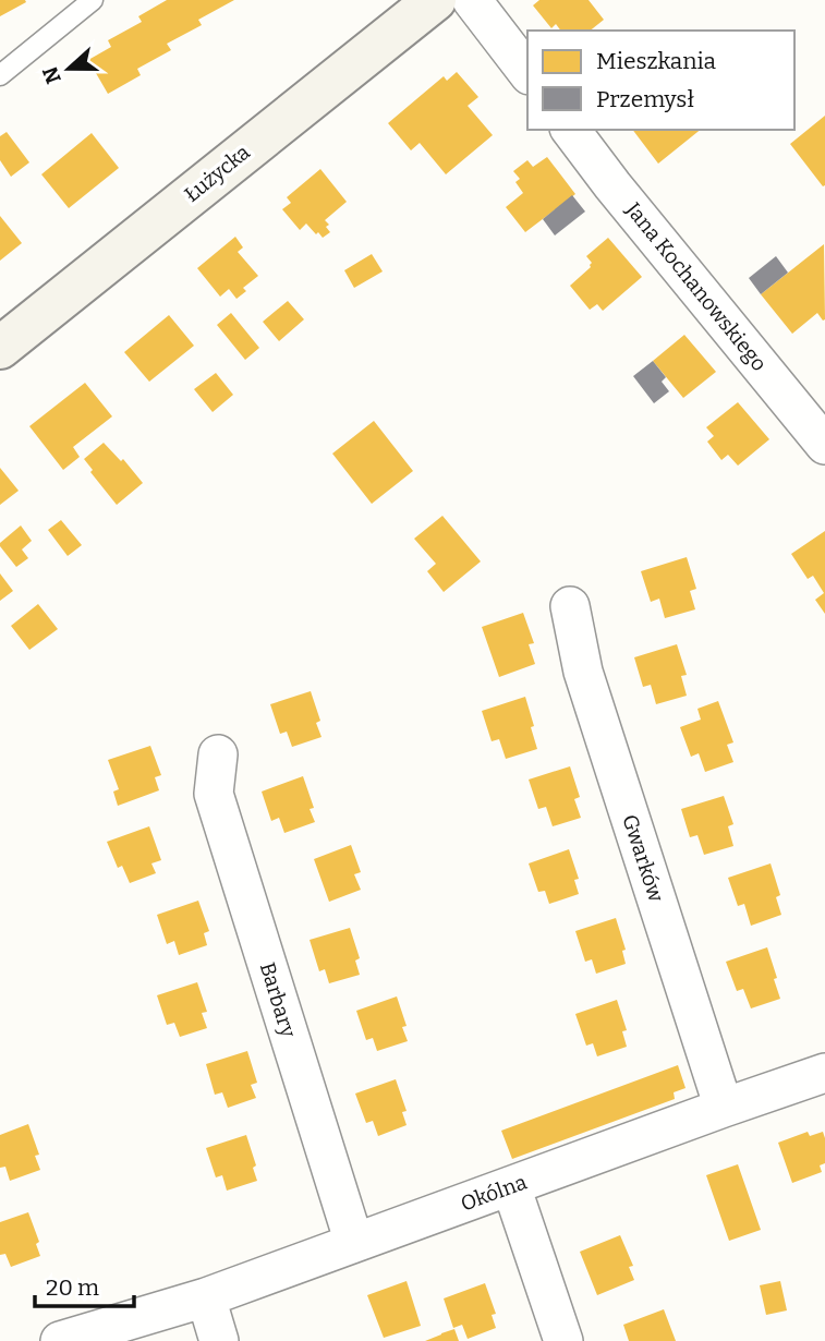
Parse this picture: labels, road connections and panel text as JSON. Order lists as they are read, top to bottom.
{
  "streets": {
    "main road": ["Łużycka"],
    "street": [
      "Jana Kochanowskiego",
      "Gwarków",
      "Barbary",
      "Okólna"
    ]
  },
  "crossings": [
    ["Gwarków", "Okólna"],
    ["Barbary", "Okólna"]
  ],
  "legend": ["Mieszkania", "Przemysł"],
  "scale_bar": "20 m",
  "north": "left"
}
